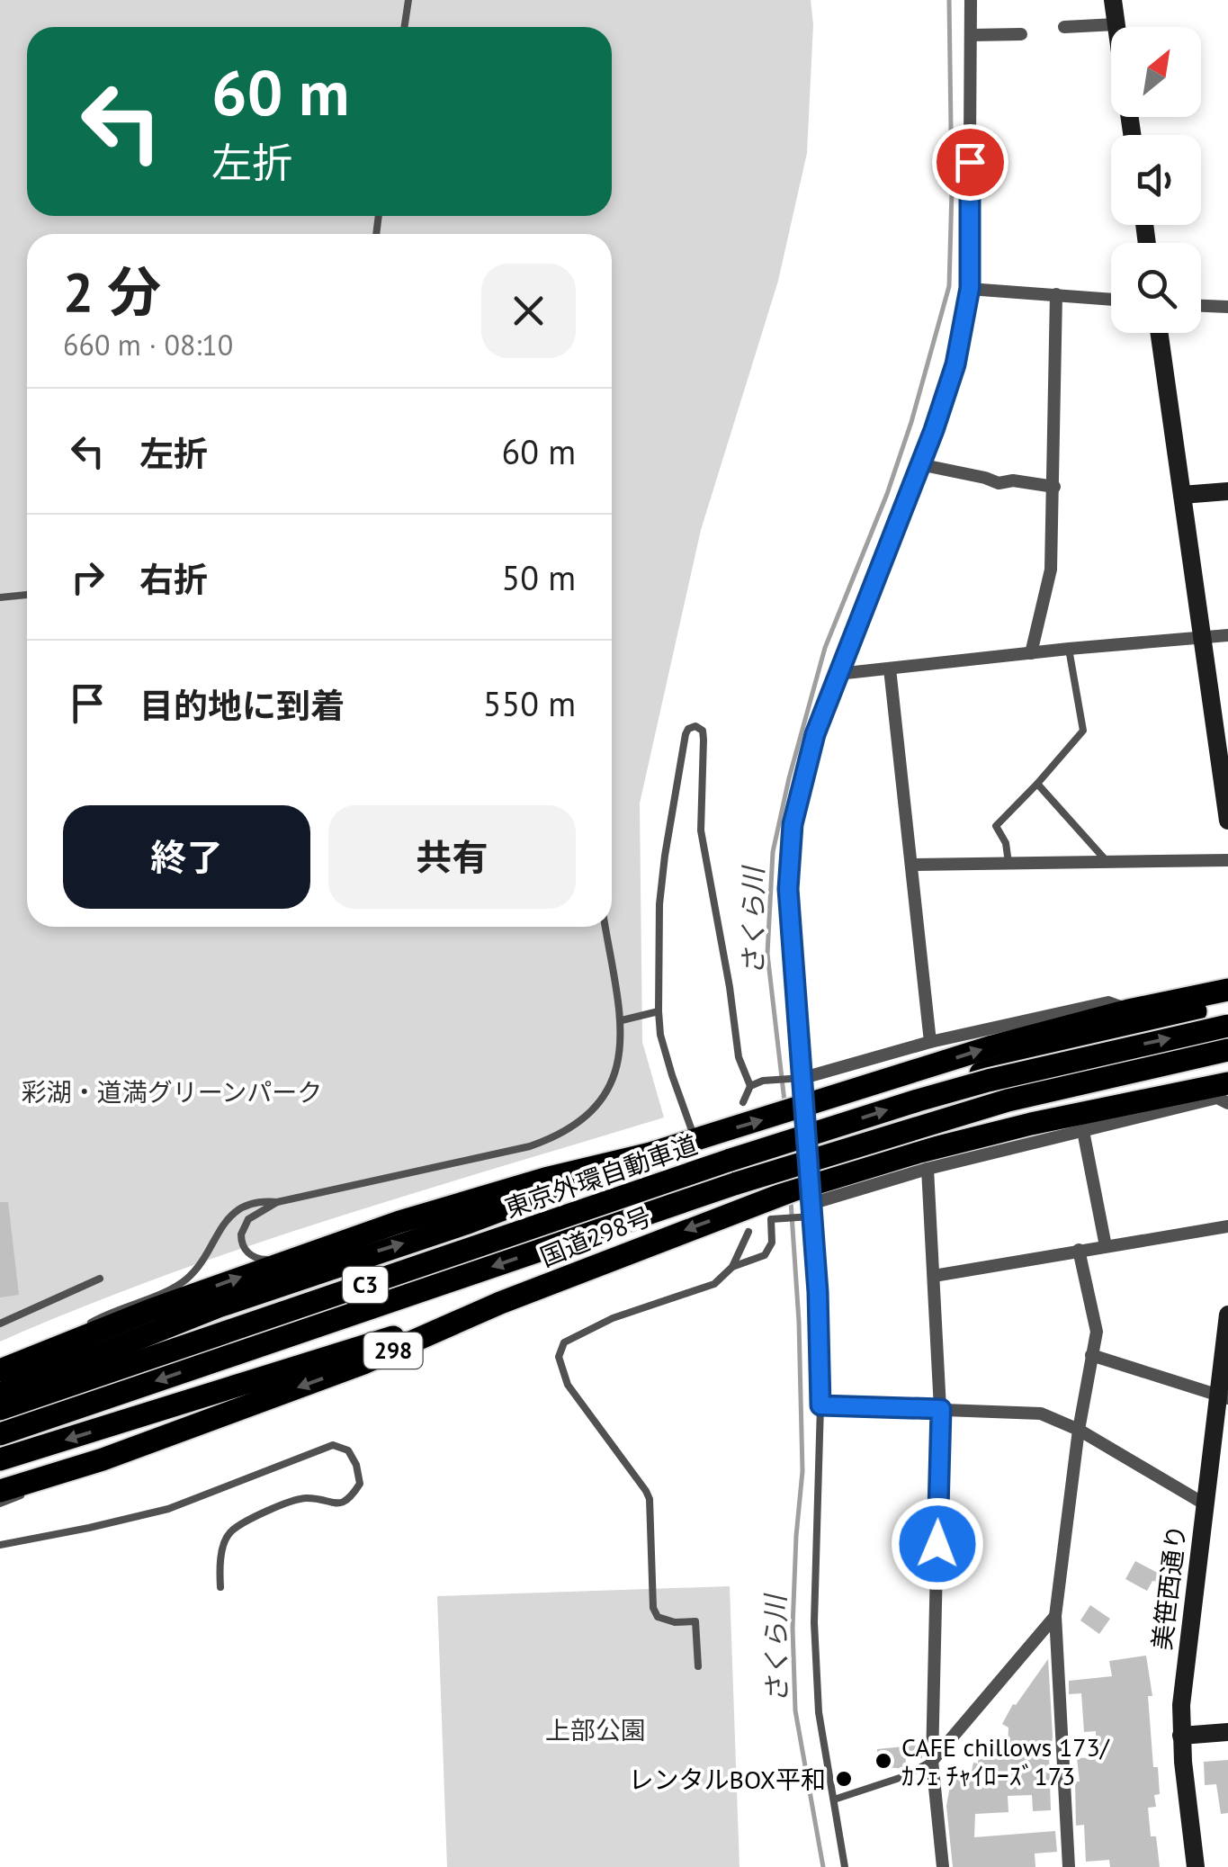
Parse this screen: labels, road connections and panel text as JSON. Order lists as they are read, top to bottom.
{
  "streets": {
    "highway": [
      "東京外環自動車道",
      "国道298号",
      "C3",
      "298"
    ],
    "street": ["美笹西通り"]
  },
  "water": ["さくら川"],
  "parks": ["彩湖・道満グリーンパーク", "上部公園"],
  "places": ["CAFE chillows 173/ ｶﾌｪ ﾁｬｲﾛｰｽﾞ173", "レンタルBOX平和"],
  "north": "top right",
  "page": {
    "turn": ["60 m", "左折"],
    "heading": ["2 分", "660 m · 08:10"],
    "list": [
      {
        "name": "左折",
        "value": "60 m"
      },
      {
        "name": "右折",
        "value": "50 m"
      },
      {
        "name": "目的地に到着",
        "value": "550 m"
      }
    ],
    "buttons": ["終了", "共有"]
  }
}
